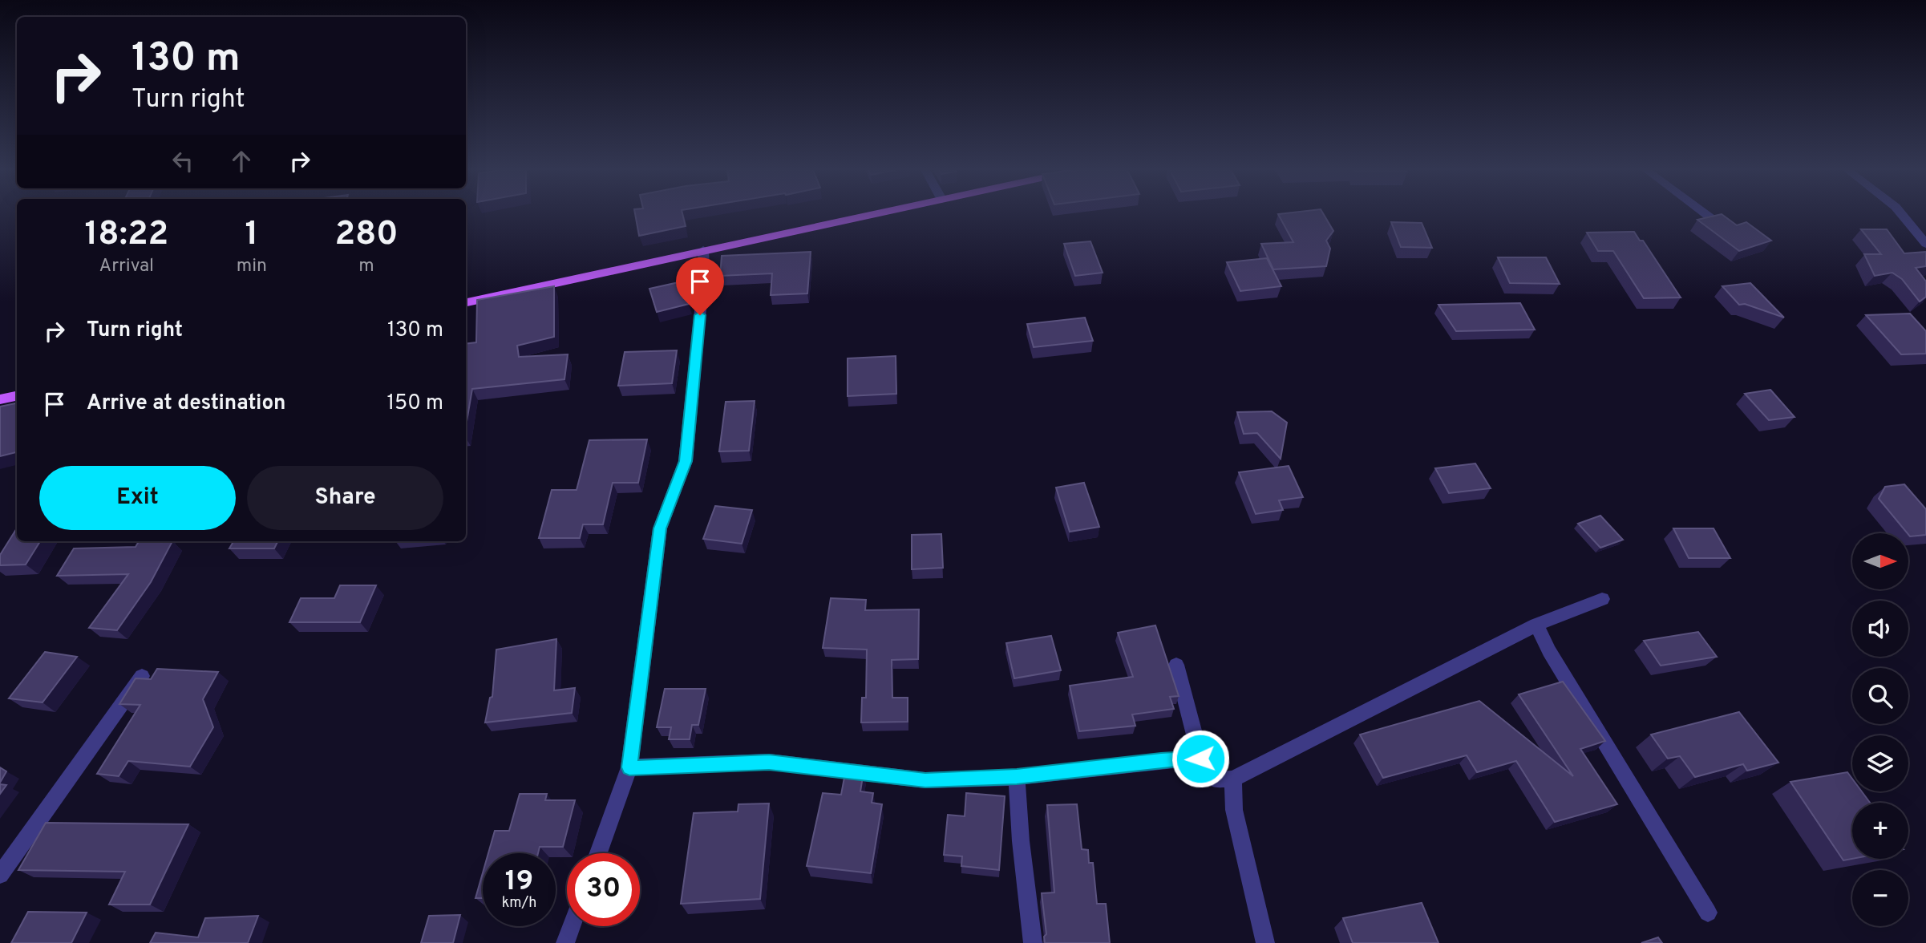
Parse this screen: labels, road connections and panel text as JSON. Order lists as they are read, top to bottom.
{
  "north": "right",
  "page": {
    "turn": ["130 m", "Turn right"],
    "eta": [
      "18:22",
      "Arrival",
      "1",
      "min",
      "280",
      "m"
    ],
    "list": [
      {
        "name": "Turn right",
        "value": "130 m"
      },
      {
        "name": "Arrive at destination",
        "value": "150 m"
      }
    ],
    "buttons": ["Exit", "Share"],
    "map_buttons": ["+", "−"],
    "speed": "19 km/h",
    "limit": "30"
  }
}
